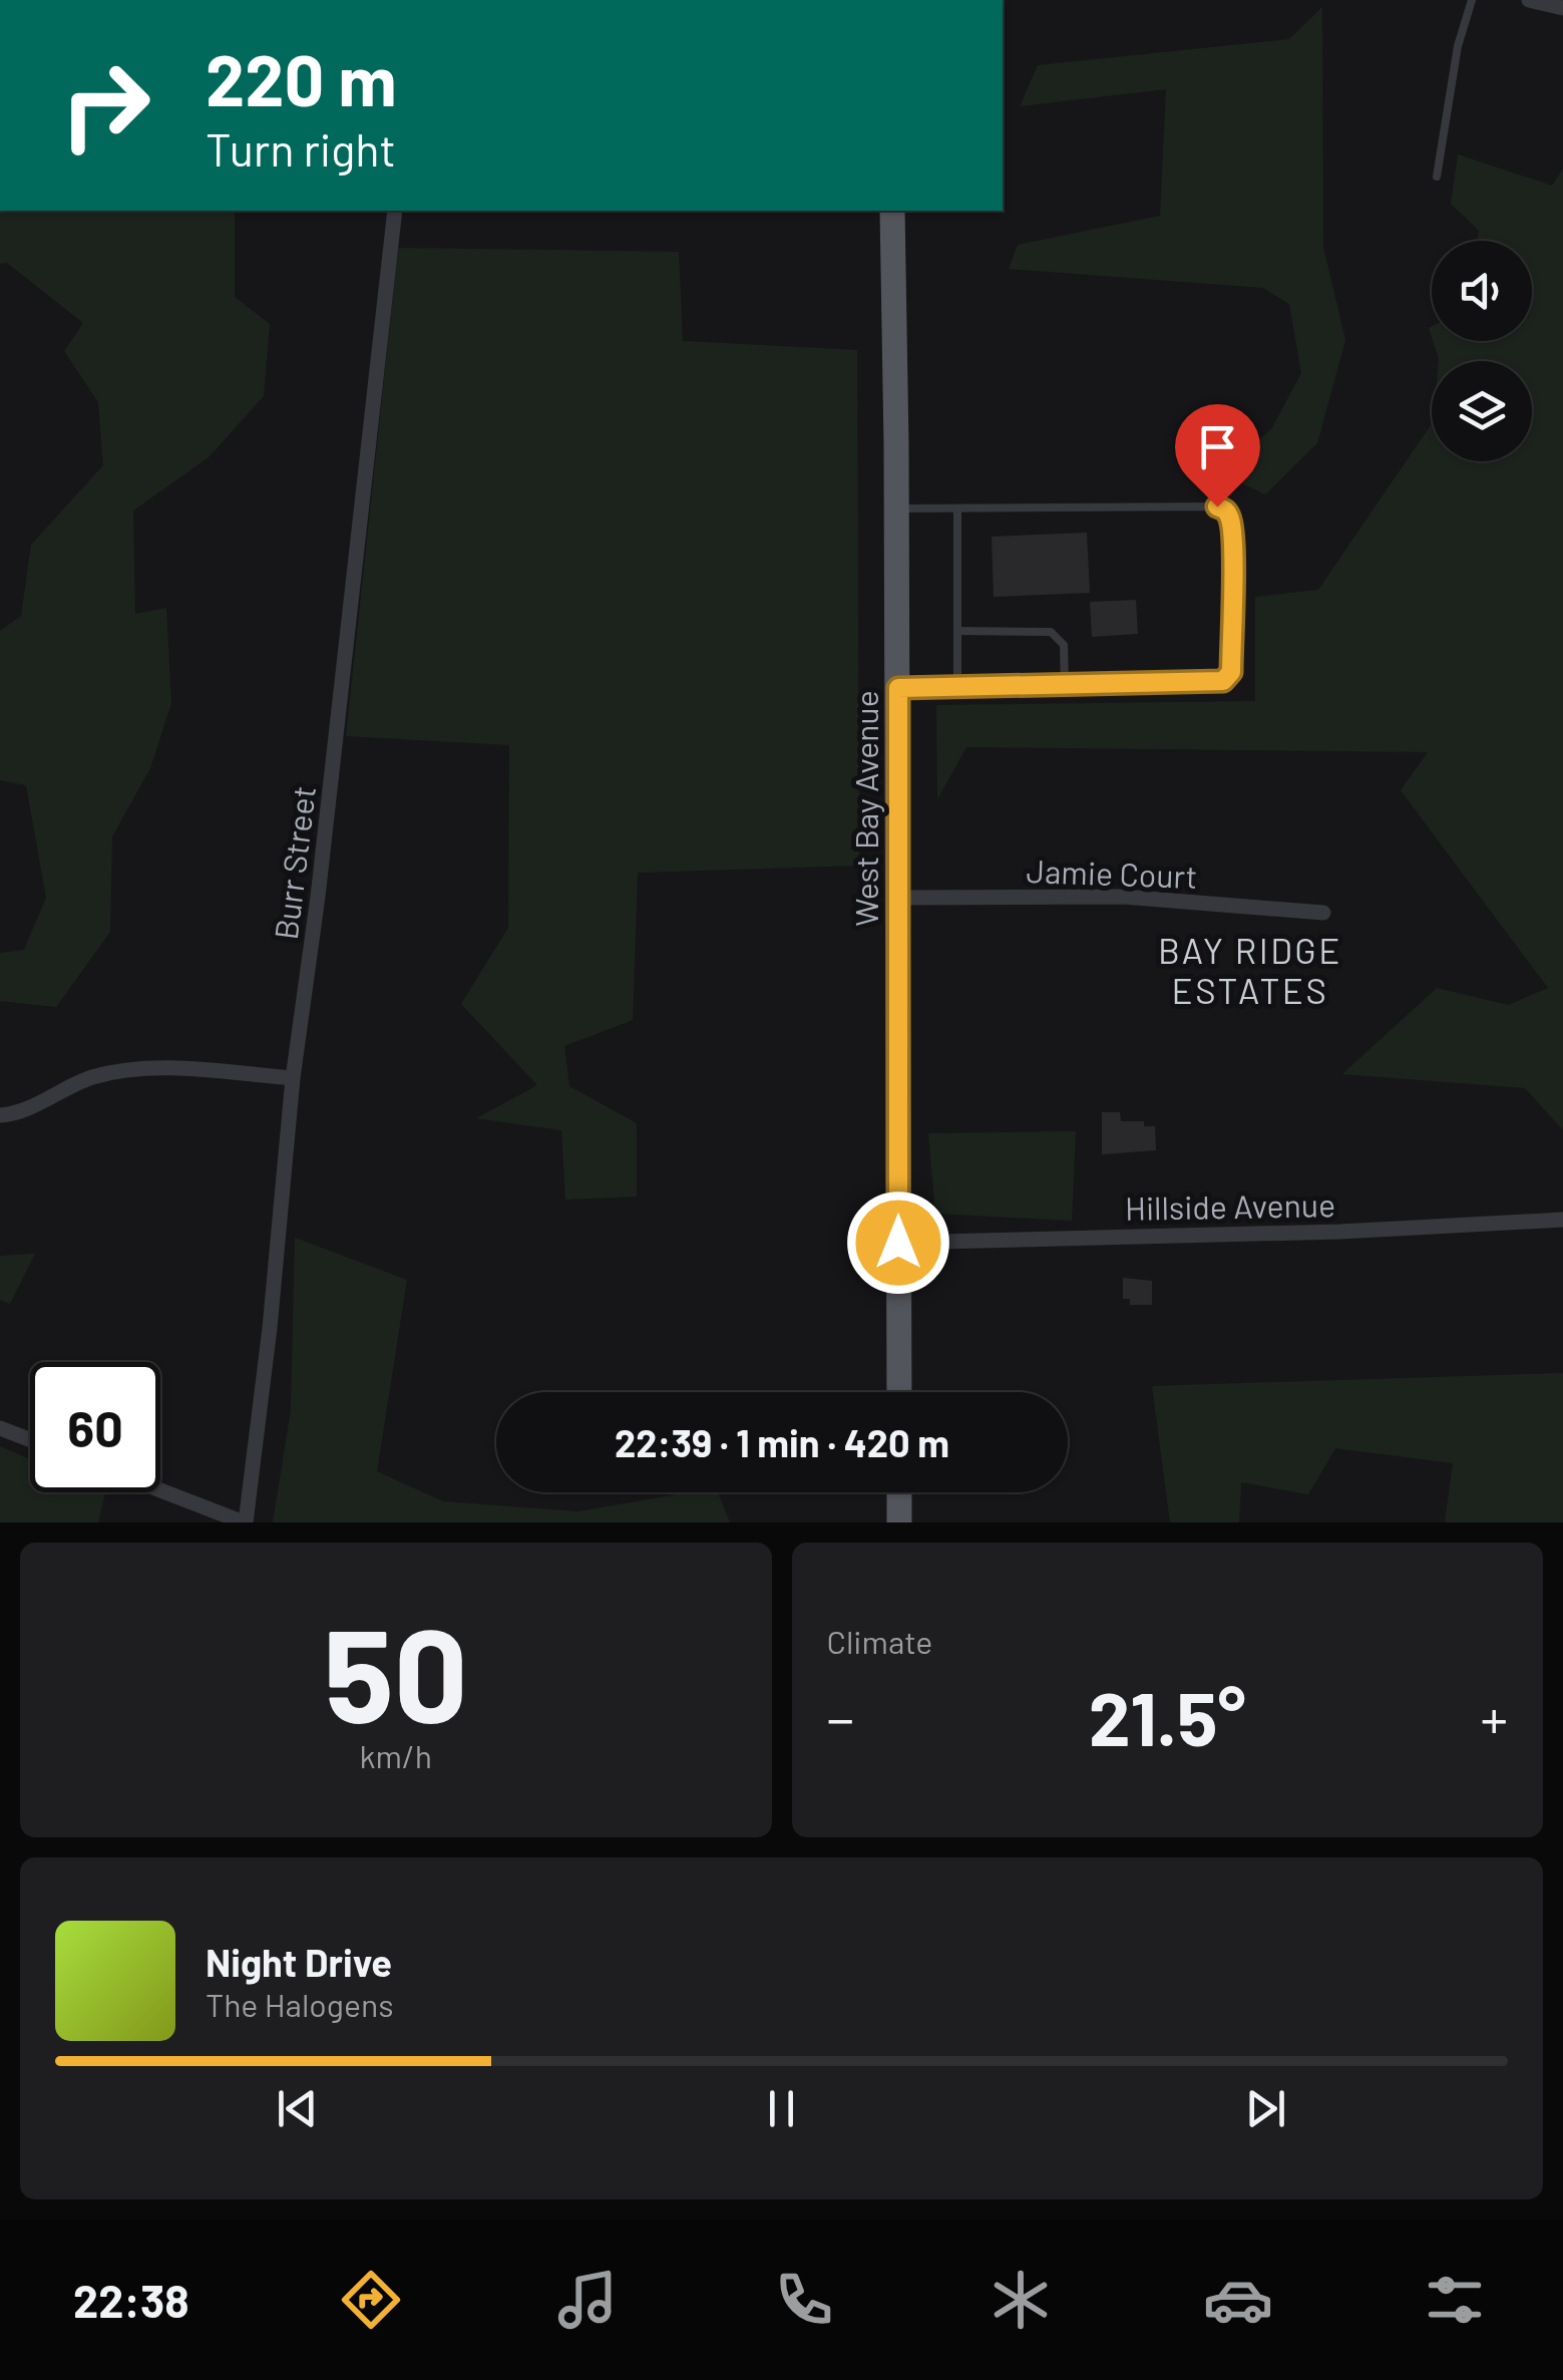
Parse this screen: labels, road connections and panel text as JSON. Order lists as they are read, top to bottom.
{
  "streets": {
    "main road": ["West Bay Avenue"],
    "street": ["Burr Street", "Jamie Court", "Hillside Avenue"]
  },
  "crossings": [
    ["West Bay Avenue", "Jamie Court"],
    ["West Bay Avenue", "Hillside Avenue"]
  ],
  "districts": ["BAY RIDGE ESTATES"],
  "page": {
    "turn": ["220 m", "Turn right"],
    "limit": "60",
    "trip": "22:39 · 1 min · 420 m",
    "tile": [
      ["50", "km/h"],
      "Climate"
    ],
    "heat": ["−", "21.5°", "+"],
    "song": ["Night Drive", "The Halogens"],
    "tabs": "22:38"
  }
}
